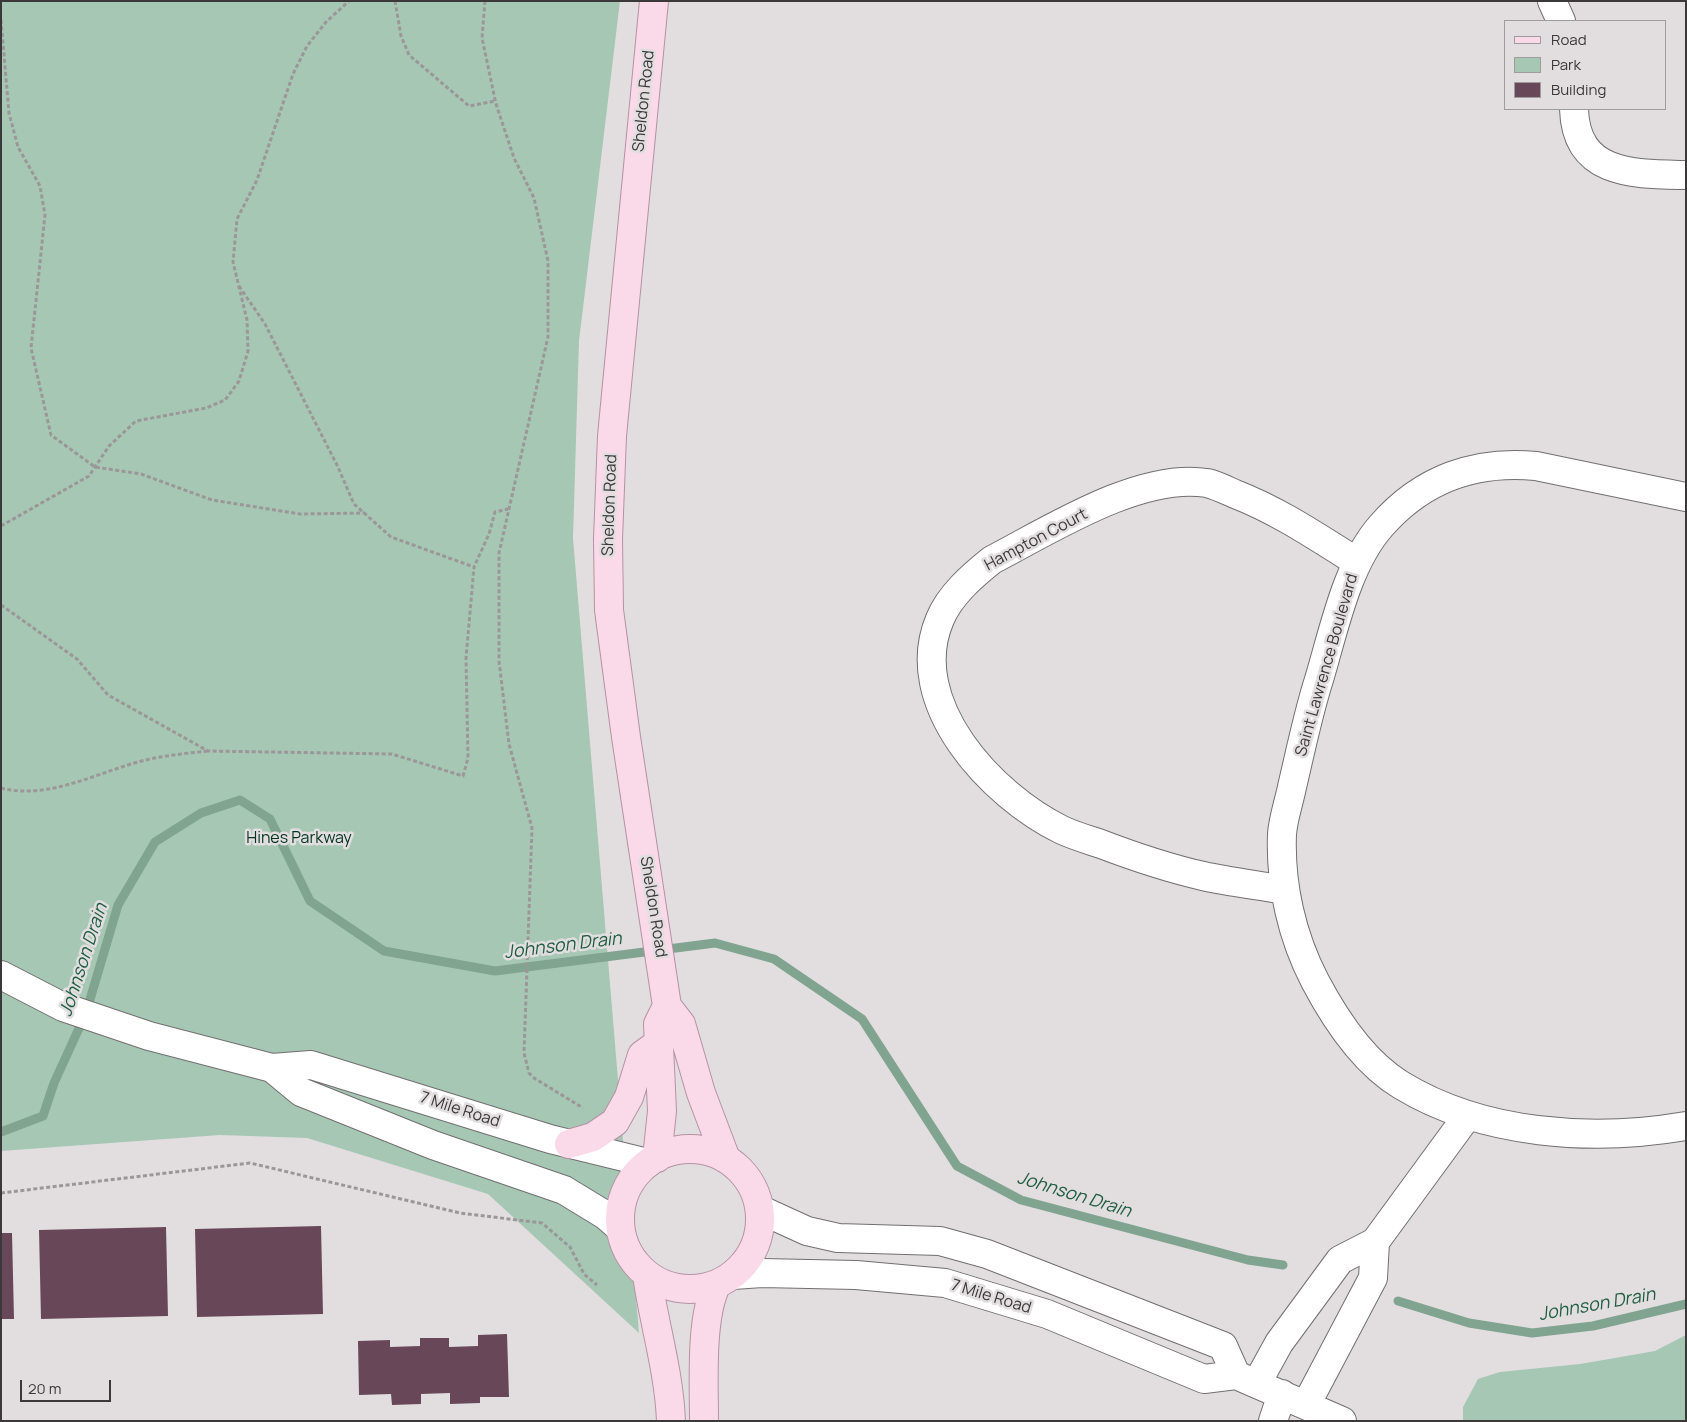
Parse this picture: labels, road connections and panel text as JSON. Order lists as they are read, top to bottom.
{
  "streets": {
    "main road": ["Sheldon Road"],
    "street": ["Hampton Court", "Saint Lawrence Boulevard", "7 Mile Road"]
  },
  "crossings": [
    ["Sheldon Road", "7 Mile Road"],
    ["Hampton Court", "Saint Lawrence Boulevard"]
  ],
  "water": ["Johnson Drain"],
  "parks": ["Hines Parkway"],
  "legend": ["Road", "Park", "Building"],
  "scale_bar": "20 m"
}
